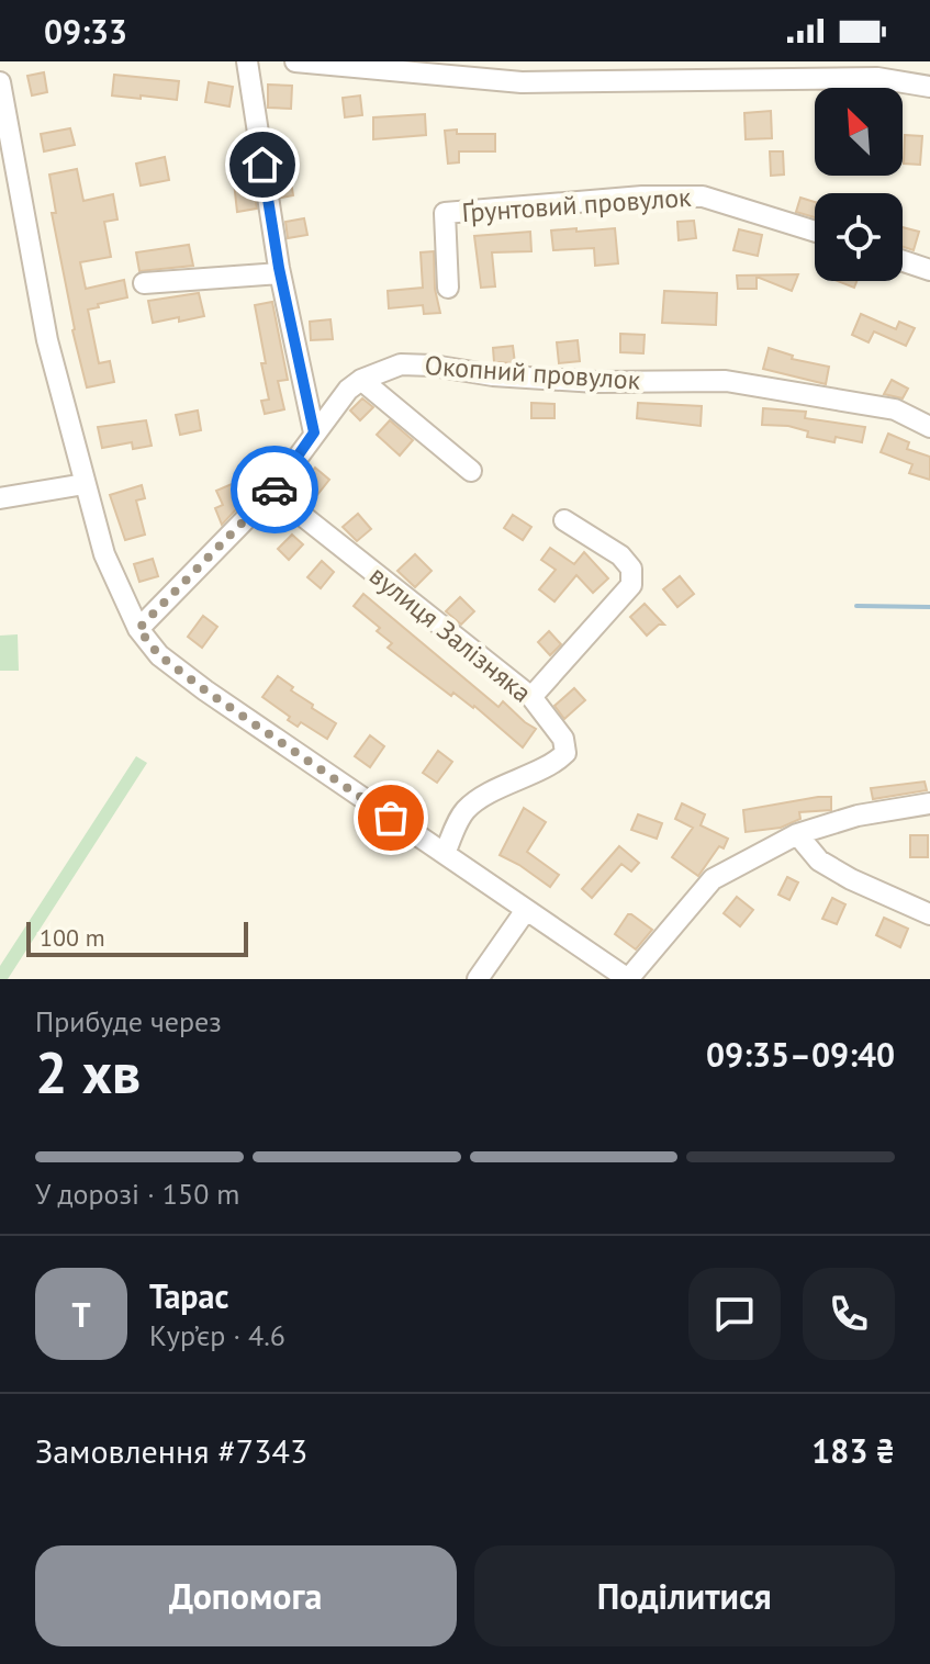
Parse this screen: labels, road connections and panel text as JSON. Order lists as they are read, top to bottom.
{
  "streets": {
    "street": ["Ґрунтовий провулок", "Окопний провулок", "вулиця Залізняка"]
  },
  "crossings": [
    ["Окопний провулок", "вулиця Залізняка"]
  ],
  "scale_bar": "100 m",
  "north": "top left",
  "page": {
    "status": "09:33",
    "scale": "100 m",
    "heading": ["2 хв", "Прибуде через", "09:35–09:40"],
    "panel": [
      "Тарас",
      "Кур’єр · 4.6",
      "Замовлення #7343",
      "183 ₴"
    ],
    "bar": "У дорозі · 150 m",
    "round": "Т",
    "buttons": ["Допомога", "Поділитися"]
  }
}
